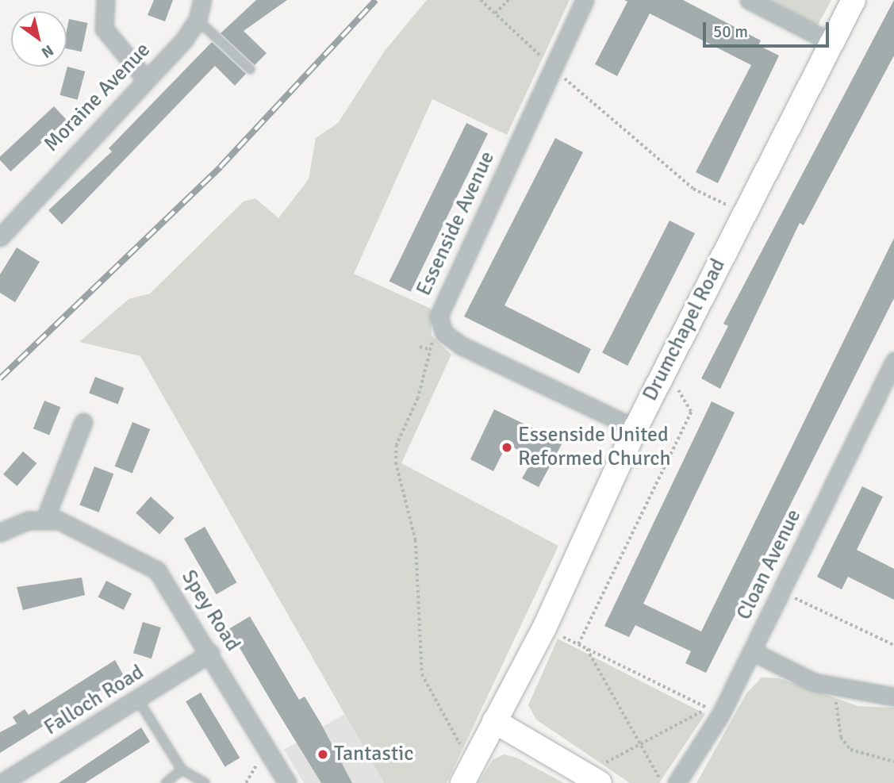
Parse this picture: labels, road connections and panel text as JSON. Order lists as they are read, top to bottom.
{
  "streets": {
    "street": [
      "Moraine Avenue",
      "Essenside Avenue",
      "Drumchapel Road",
      "Cloan Avenue",
      "Spey Road",
      "Falloch Road"
    ]
  },
  "crossings": [
    ["Spey Road", "Falloch Road"]
  ],
  "places": ["Essenside United Reformed Church", "Tantastic"],
  "scale_bar": "50 m",
  "north": "bottom right"
}
